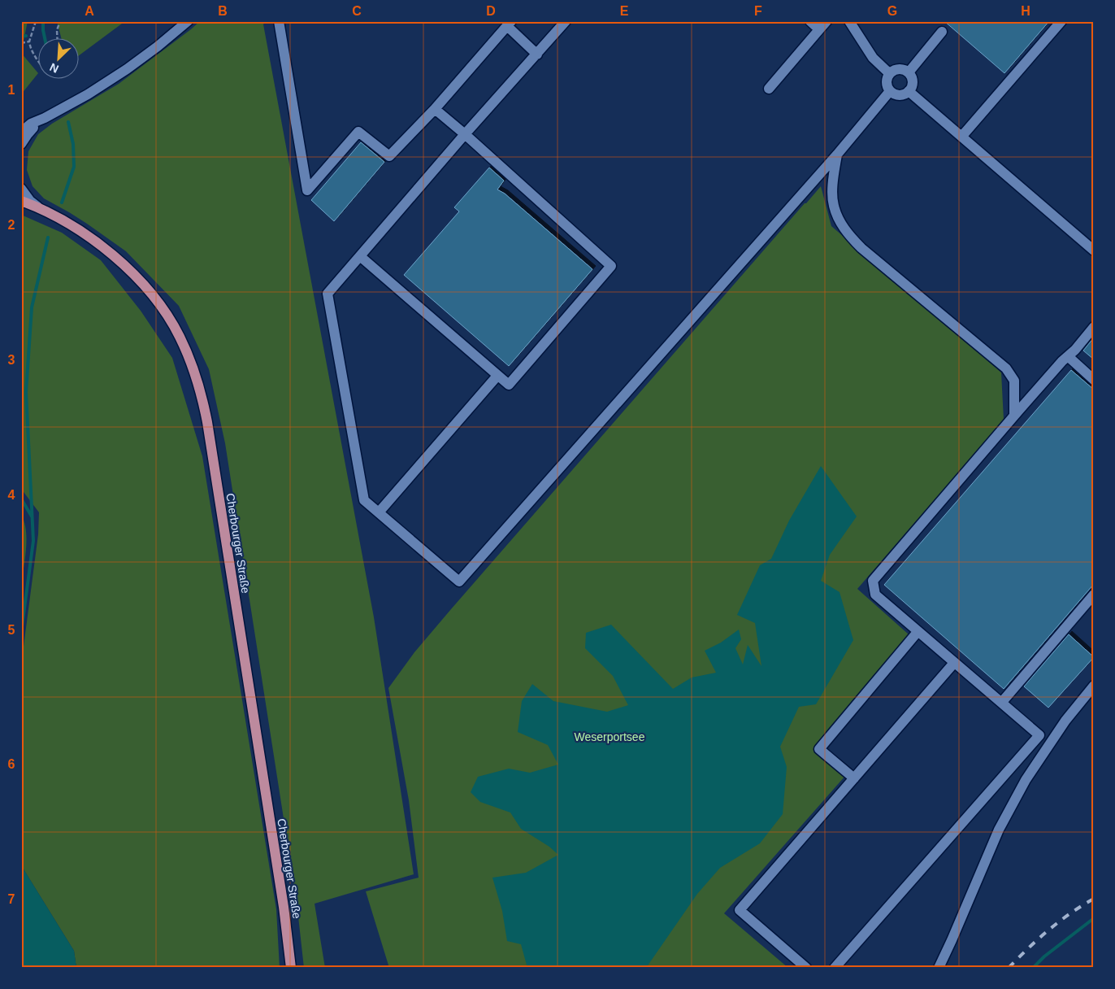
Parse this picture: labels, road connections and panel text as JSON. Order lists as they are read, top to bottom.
{
  "streets": {
    "main road": ["Cherbourger Straße"]
  },
  "parks": ["Weserportsee"],
  "north": "bottom left",
  "grid": {
    "columns": [
      "A",
      "B",
      "C",
      "D",
      "E",
      "F",
      "G",
      "H"
    ],
    "rows": [
      "1",
      "2",
      "3",
      "4",
      "5",
      "6",
      "7"
    ]
  }
}
